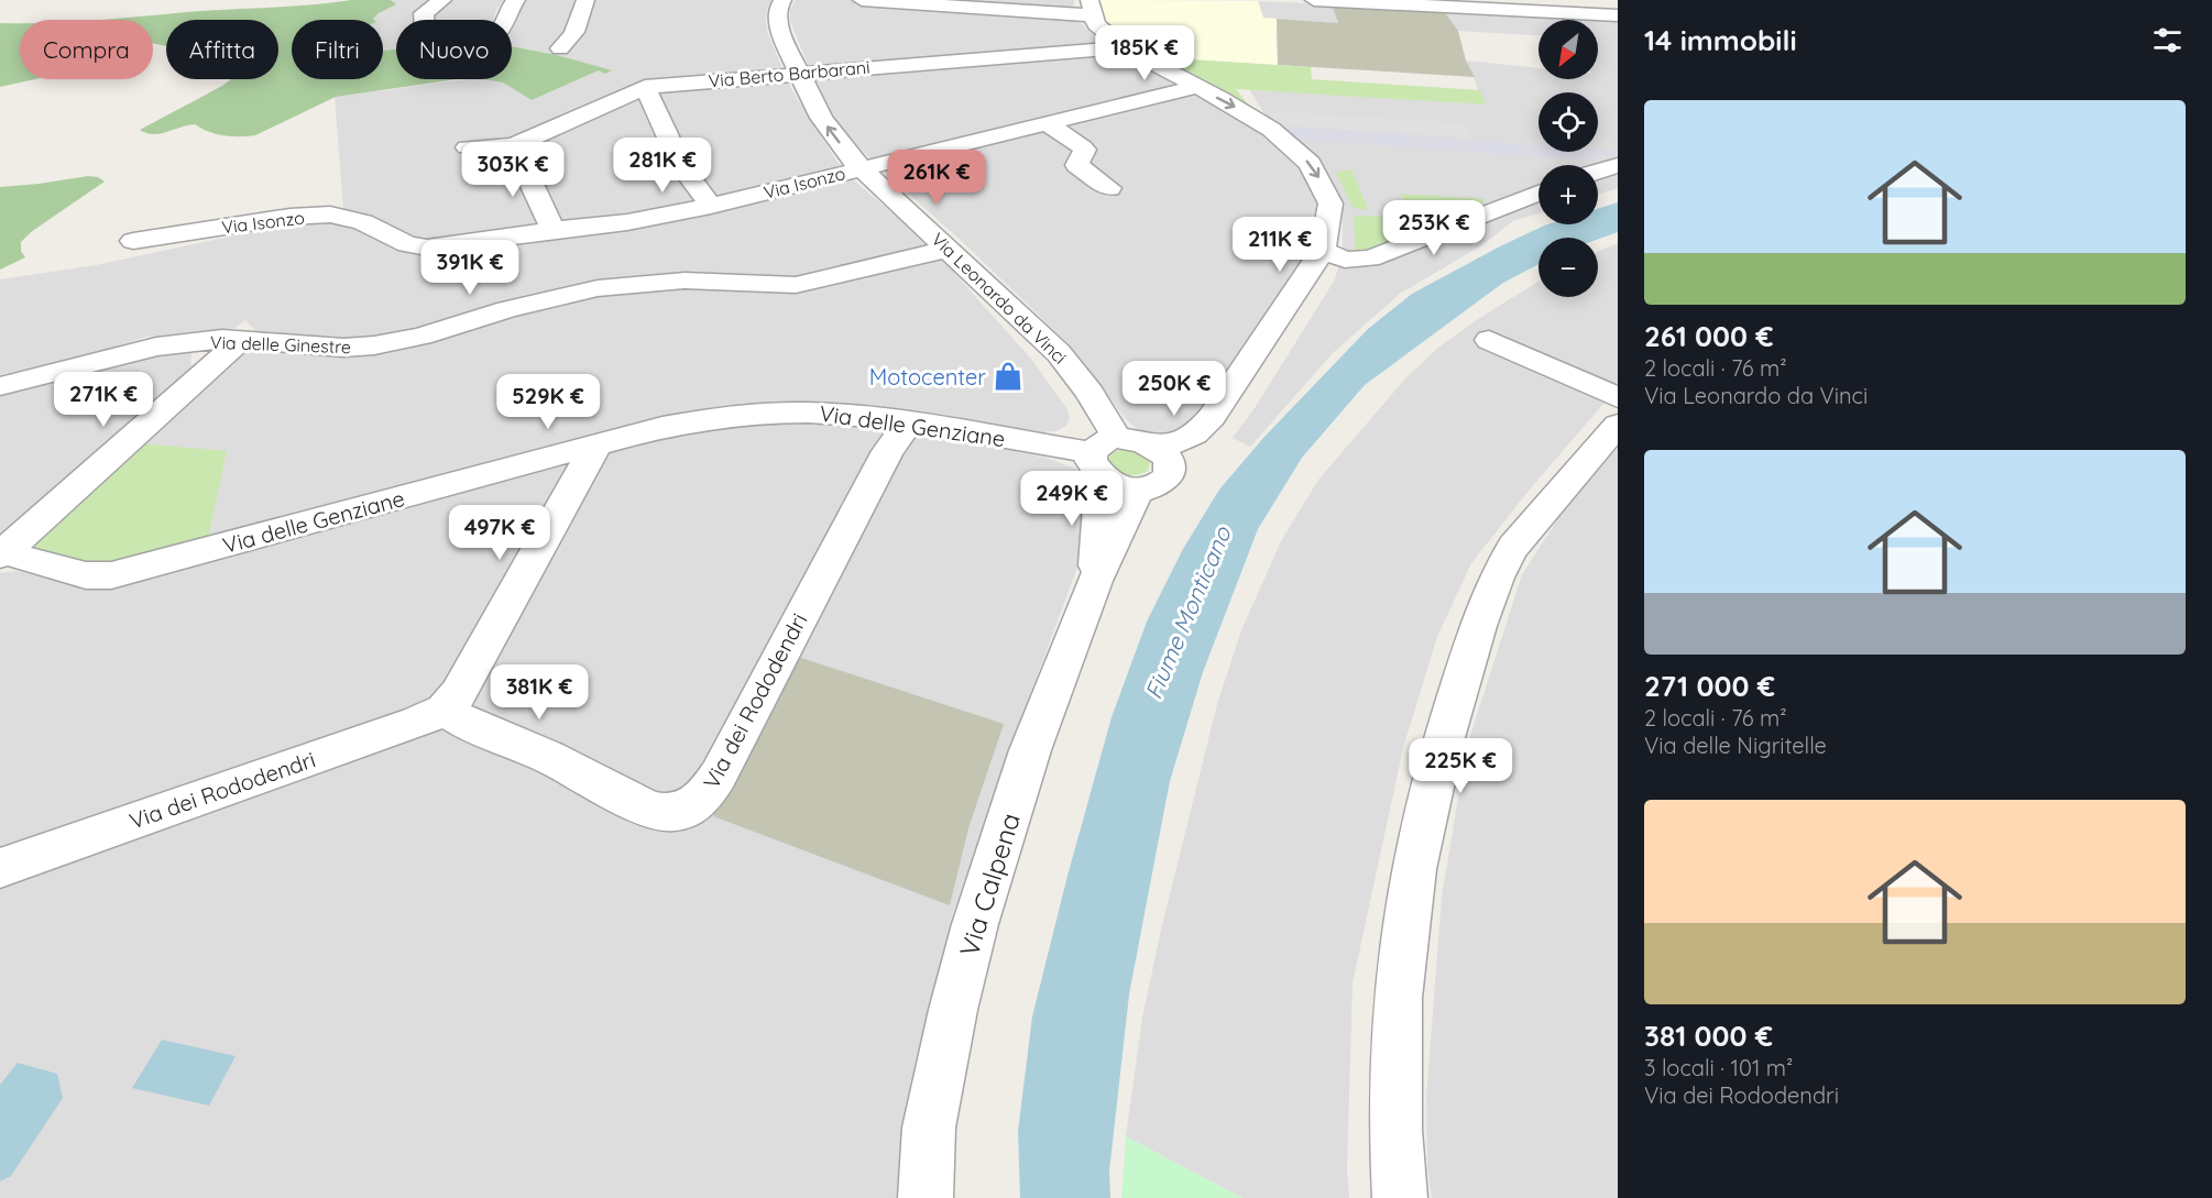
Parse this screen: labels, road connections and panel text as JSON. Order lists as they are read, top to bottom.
{
  "streets": {
    "street": [
      "Via Berto Barbarani",
      "Via Isonzo",
      "Via Leonardo da Vinci",
      "Via delle Ginestre",
      "Via delle Genziane",
      "Via dei Rododendri",
      "Via Calpena"
    ]
  },
  "crossings": [
    ["Via Berto Barbarani", "Via Leonardo da Vinci"],
    ["Via Isonzo", "Via Leonardo da Vinci"],
    ["Via Leonardo da Vinci", "Via delle Ginestre"],
    ["Via Leonardo da Vinci", "Via delle Genziane"],
    ["Via Leonardo da Vinci", "Via Calpena"],
    ["Via delle Genziane", "Via dei Rododendri"],
    ["Via delle Genziane", "Via Calpena"]
  ],
  "water": ["Fiume Monticano"],
  "places": {
    "shop": ["Motocenter"]
  },
  "north": "bottom left",
  "page": {
    "heading": "14 immobili",
    "map_buttons": ["+", "−"],
    "chip": [
      "Compra",
      "Affitta",
      "Filtri",
      "Nuovo"
    ],
    "price": [
      "185K €",
      "281K €",
      "303K €",
      "261K €",
      "253K €",
      "211K €",
      "391K €",
      "250K €",
      "271K €",
      "529K €",
      "249K €",
      "497K €",
      "381K €",
      "225K €"
    ],
    "list": [
      {
        "name": "261 000 €",
        "note": "2 locali · 76 m² · Via Leonardo da Vinci"
      },
      {
        "name": "271 000 €",
        "note": "2 locali · 76 m² · Via delle Nigritelle"
      },
      {
        "name": "381 000 €",
        "note": "3 locali · 101 m² · Via dei Rododendri"
      }
    ]
  }
}
